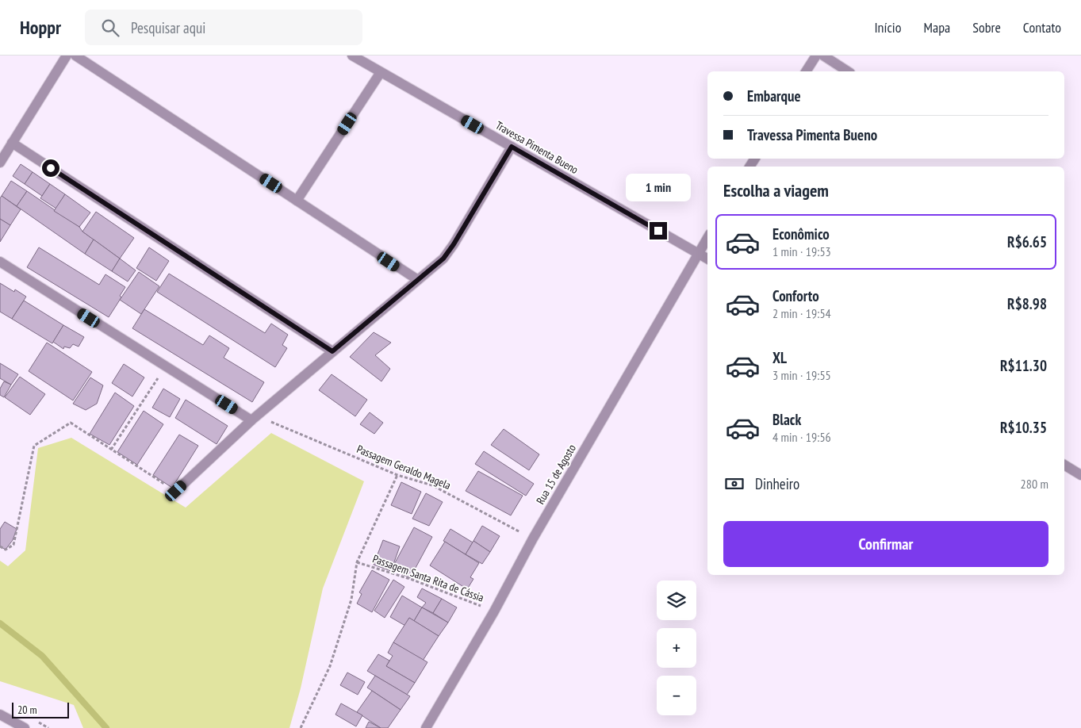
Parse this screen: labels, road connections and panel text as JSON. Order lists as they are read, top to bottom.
{
  "streets": {
    "street": ["Travessa Pimenta Bueno", "Rua 15 de Agosto"],
    "path": ["Passagem Geraldo Magela", "Passagem Santa Rita de Cássia"]
  },
  "crossings": [
    ["Travessa Pimenta Bueno", "Rua 15 de Agosto"],
    ["Passagem Geraldo Magela", "Rua 15 de Agosto"],
    ["Rua 15 de Agosto", "Passagem Santa Rita de Cássia"]
  ],
  "scale_bar": "20 m",
  "page": {
    "header": "Hoppr",
    "search": "Pesquisar aqui",
    "nav": [
      "Início",
      "Mapa",
      "Sobre",
      "Contato"
    ],
    "banner": ["Embarque", "Travessa Pimenta Bueno"],
    "heading": "Escolha a viagem",
    "bubble": "1 min",
    "list": [
      {
        "name": "Econômico",
        "note": "1 min · 19:53",
        "value": "R$6.65"
      },
      {
        "name": "Conforto",
        "note": "2 min · 19:54",
        "value": "R$8.98"
      },
      {
        "name": "XL",
        "note": "3 min · 19:55",
        "value": "R$11.30"
      },
      {
        "name": "Black",
        "note": "4 min · 19:56",
        "value": "R$10.35"
      }
    ],
    "pay": ["Dinheiro", "280 m"],
    "buttons": "Confirmar",
    "map_buttons": ["+", "−"],
    "scale": "20 m"
  }
}
